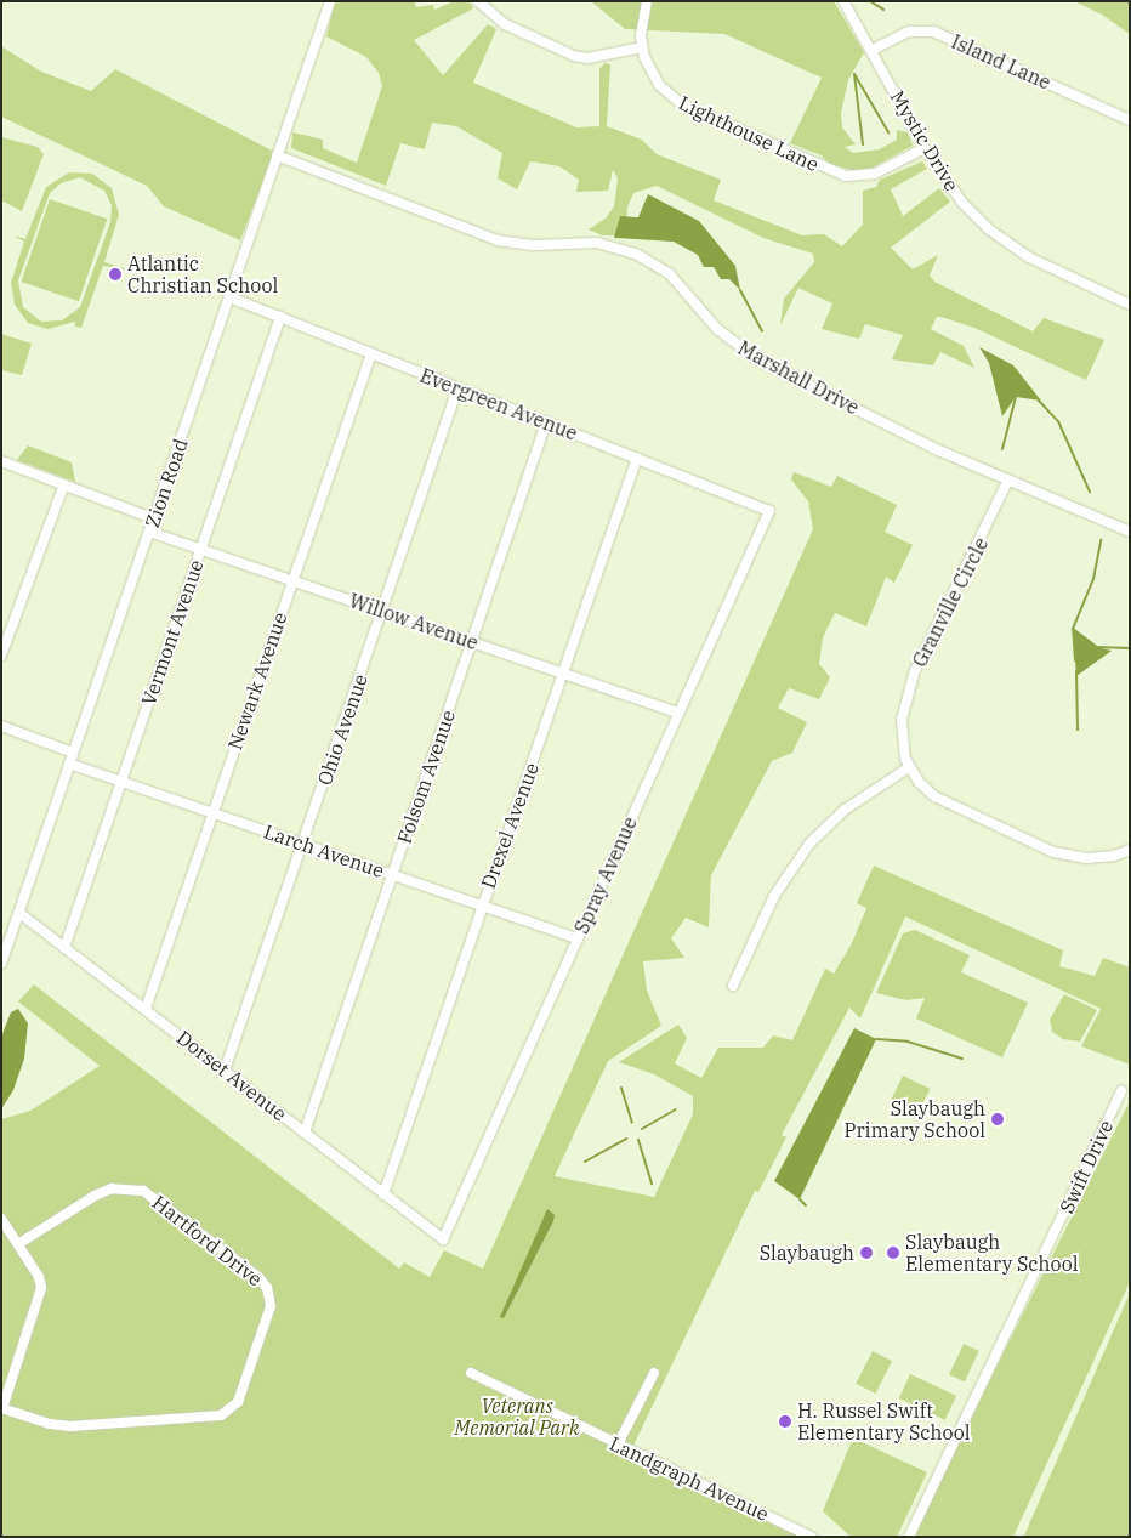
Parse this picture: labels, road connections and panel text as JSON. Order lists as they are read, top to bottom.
{
  "streets": {
    "street": [
      "Island Lane",
      "Lighthouse Lane",
      "Mystic Drive",
      "Marshall Drive",
      "Evergreen Avenue",
      "Zion Road",
      "Granville Circle",
      "Willow Avenue",
      "Vermont Avenue",
      "Newark Avenue",
      "Ohio Avenue",
      "Folsom Avenue",
      "Drexel Avenue",
      "Larch Avenue",
      "Spray Avenue",
      "Dorset Avenue",
      "Swift Drive",
      "Hartford Drive",
      "Landgraph Avenue"
    ]
  },
  "crossings": [
    ["Island Lane", "Mystic Drive"],
    ["Lighthouse Lane", "Mystic Drive"],
    ["Marshall Drive", "Zion Road"],
    ["Marshall Drive", "Granville Circle"],
    ["Evergreen Avenue", "Zion Road"],
    ["Evergreen Avenue", "Vermont Avenue"],
    ["Evergreen Avenue", "Newark Avenue"],
    ["Evergreen Avenue", "Ohio Avenue"],
    ["Evergreen Avenue", "Folsom Avenue"],
    ["Evergreen Avenue", "Drexel Avenue"],
    ["Evergreen Avenue", "Spray Avenue"],
    ["Zion Road", "Willow Avenue"],
    ["Zion Road", "Larch Avenue"],
    ["Zion Road", "Dorset Avenue"],
    ["Willow Avenue", "Vermont Avenue"],
    ["Willow Avenue", "Newark Avenue"],
    ["Willow Avenue", "Ohio Avenue"],
    ["Willow Avenue", "Folsom Avenue"],
    ["Willow Avenue", "Drexel Avenue"],
    ["Willow Avenue", "Spray Avenue"],
    ["Vermont Avenue", "Larch Avenue"],
    ["Vermont Avenue", "Dorset Avenue"],
    ["Newark Avenue", "Larch Avenue"],
    ["Newark Avenue", "Dorset Avenue"],
    ["Ohio Avenue", "Larch Avenue"],
    ["Ohio Avenue", "Dorset Avenue"],
    ["Folsom Avenue", "Larch Avenue"],
    ["Folsom Avenue", "Dorset Avenue"],
    ["Drexel Avenue", "Larch Avenue"],
    ["Drexel Avenue", "Dorset Avenue"],
    ["Larch Avenue", "Spray Avenue"],
    ["Spray Avenue", "Dorset Avenue"]
  ],
  "parks": ["Veterans Memorial Park"],
  "places": [
    "Atlantic Christian School",
    "Slaybaugh Primary School",
    "Slaybaugh",
    "Slaybaugh Elementary School",
    "H. Russel Swift Elementary School"
  ]
}
